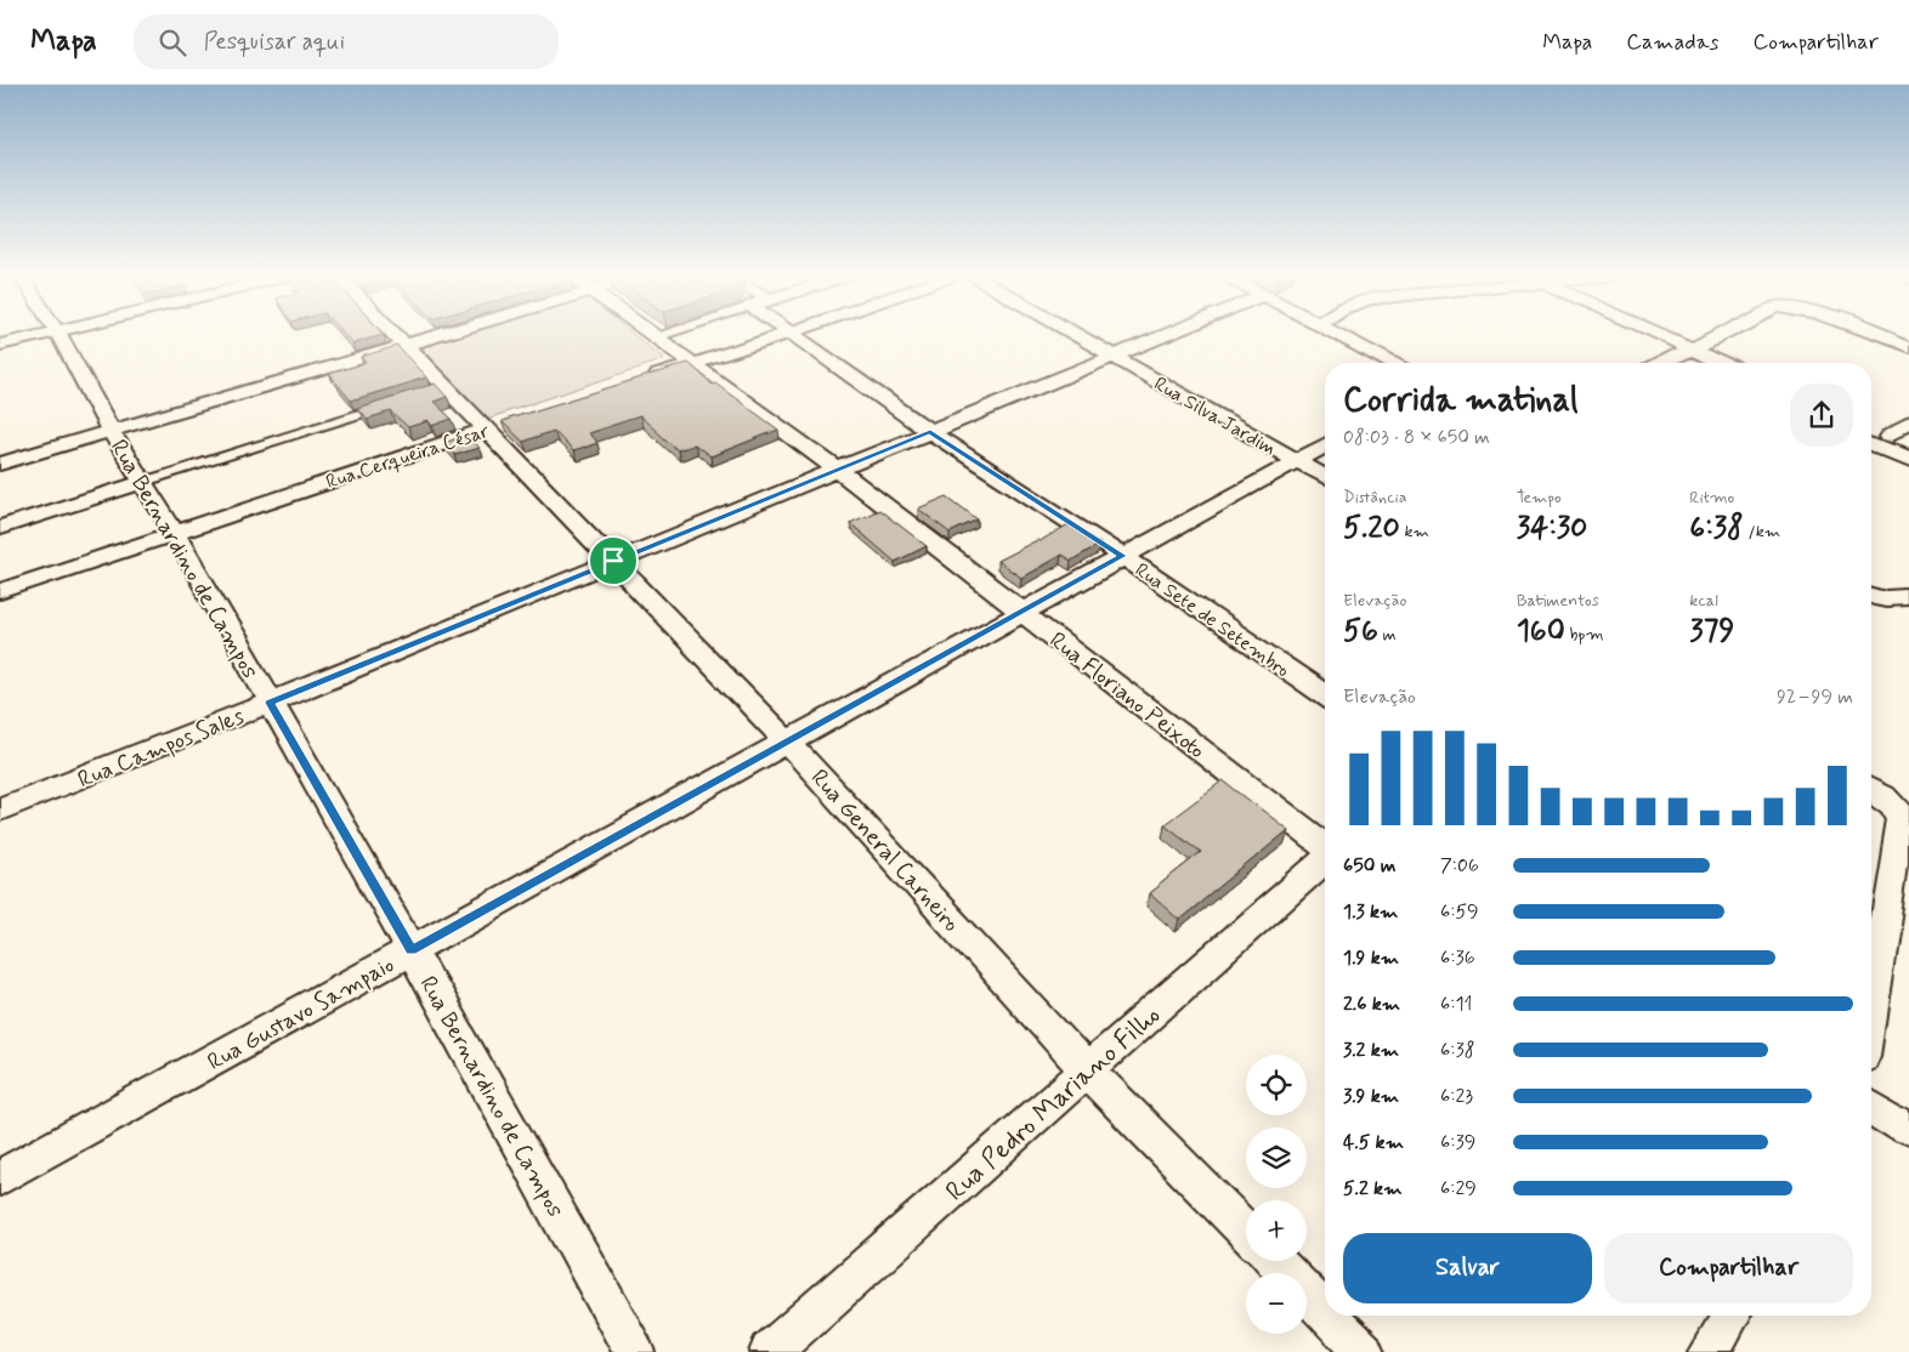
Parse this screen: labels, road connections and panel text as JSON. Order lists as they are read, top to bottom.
{
  "streets": {
    "street": [
      "Rua Silva Jardim",
      "Rua Cerqueira César",
      "Rua Bernardino de Campos",
      "Rua Sete de Setembro",
      "Rua Floriano Peixoto",
      "Rua Campos Sales",
      "Rua General Carneiro",
      "Rua Gustavo Sampaio",
      "Rua Pedro Mariano Filho"
    ]
  },
  "crossings": [
    ["Rua Silva Jardim", "Rua Campos Sales"],
    ["Rua Silva Jardim", "Rua Gustavo Sampaio"],
    ["Rua Cerqueira César", "Rua Bernardino de Campos"],
    ["Rua Cerqueira César", "Rua General Carneiro"],
    ["Rua Bernardino de Campos", "Rua Campos Sales"],
    ["Rua Bernardino de Campos", "Rua Gustavo Sampaio"],
    ["Rua Sete de Setembro", "Rua Campos Sales"],
    ["Rua Sete de Setembro", "Rua Gustavo Sampaio"],
    ["Rua Floriano Peixoto", "Rua Campos Sales"],
    ["Rua Floriano Peixoto", "Rua Gustavo Sampaio"],
    ["Rua Campos Sales", "Rua General Carneiro"],
    ["Rua General Carneiro", "Rua Gustavo Sampaio"],
    ["Rua General Carneiro", "Rua Pedro Mariano Filho"]
  ],
  "page": {
    "header": "Mapa",
    "search": "Pesquisar aqui",
    "nav": ["Mapa", "Camadas", "Compartilhar"],
    "heading": ["Corrida matinal", "08:03 · 8 × 650 m"],
    "stats": [
      ["Distância", "5.20 km"],
      ["Tempo", "34:30"],
      ["Ritmo", "6:38 /km"],
      ["Elevação", "56 m"],
      ["Batimentos", "160 bpm"],
      ["kcal", "379"]
    ],
    "chart": ["Elevação", "92–99 m"],
    "list": [
      {
        "name": "650 m",
        "note": "7:06"
      },
      {
        "name": "1.3 km",
        "note": "6:59"
      },
      {
        "name": "1.9 km",
        "note": "6:36"
      },
      {
        "name": "2.6 km",
        "note": "6:11"
      },
      {
        "name": "3.2 km",
        "note": "6:38"
      },
      {
        "name": "3.9 km",
        "note": "6:23"
      },
      {
        "name": "4.5 km",
        "note": "6:39"
      },
      {
        "name": "5.2 km",
        "note": "6:29"
      }
    ],
    "map_buttons": ["+", "−"],
    "buttons": ["Salvar", "Compartilhar"]
  }
}
